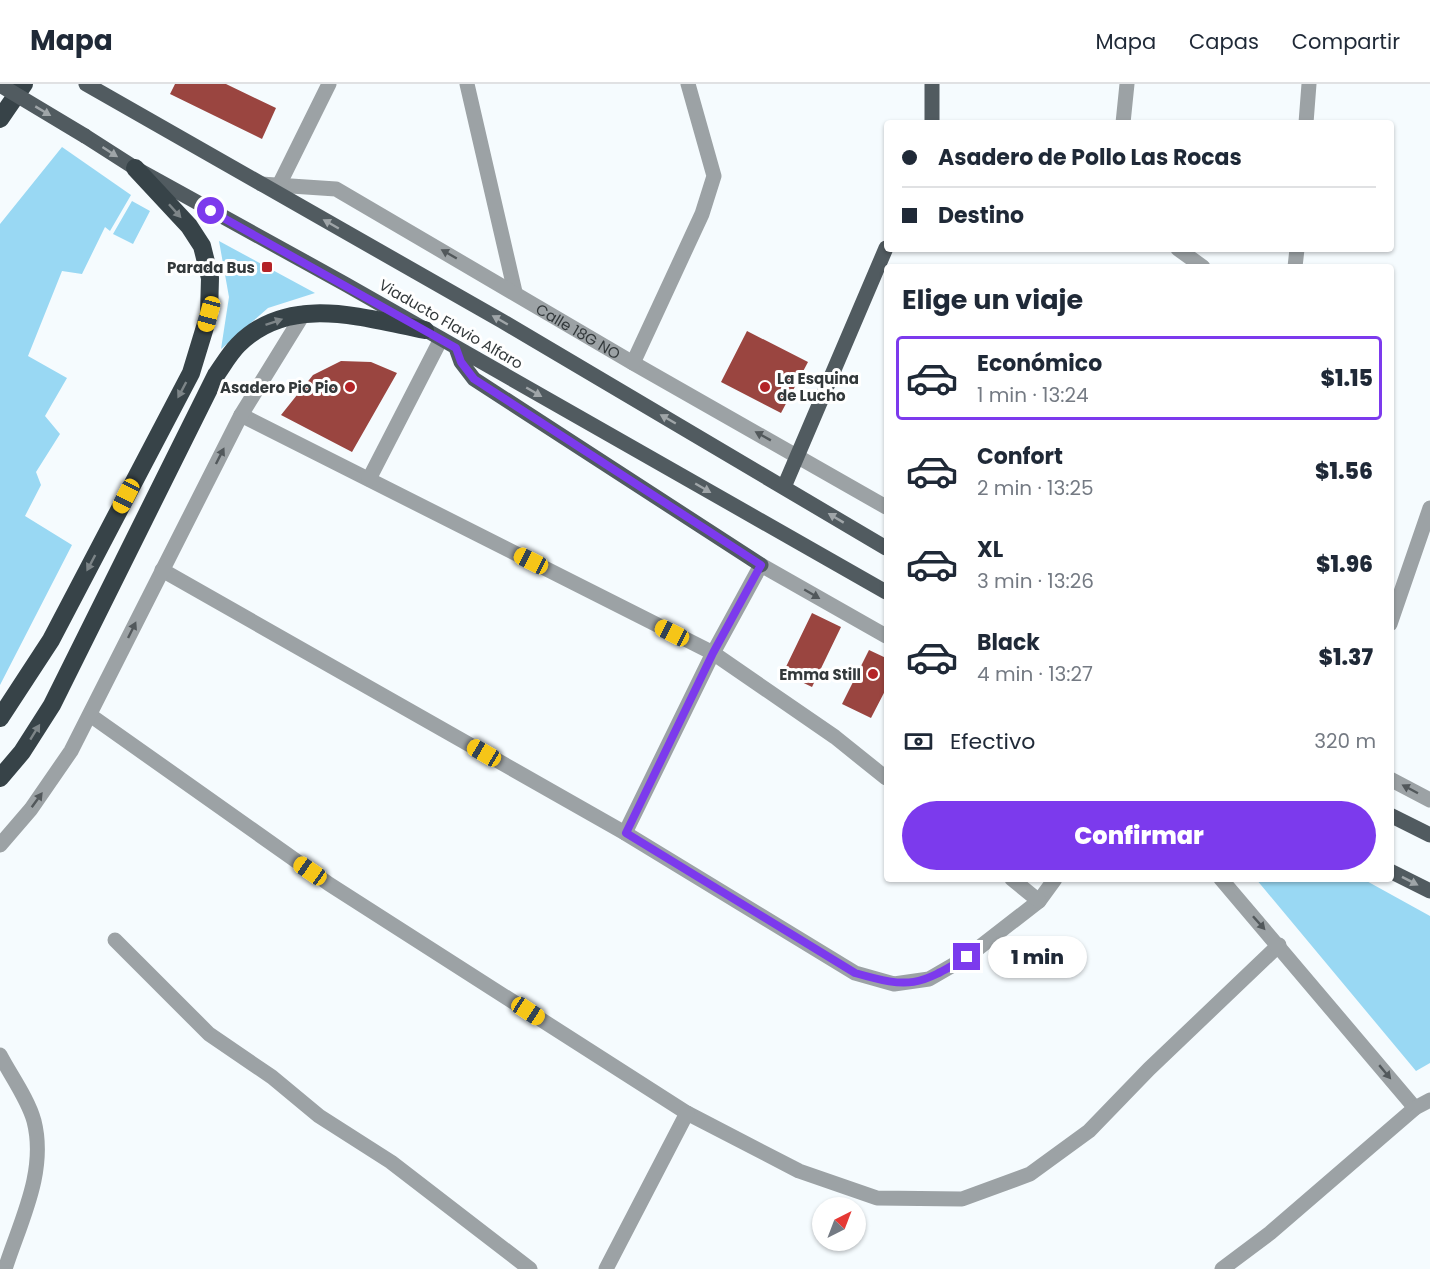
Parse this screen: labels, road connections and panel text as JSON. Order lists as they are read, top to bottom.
{
  "streets": {
    "main road": ["Viaducto Flavio Alfaro"],
    "street": ["Calle 18G NO"]
  },
  "crossings": [
    ["Viaducto Flavio Alfaro", "Calle 18G NO"]
  ],
  "one_way": ["Calle 18G NO"],
  "places": {
    "transit": ["Parada Bus"],
    "other": ["Asadero Pio Pio", "La Esquina de Lucho", "Emma Still"]
  },
  "north": "top right",
  "page": {
    "header": "Mapa",
    "nav": ["Mapa", "Capas", "Compartir"],
    "banner": ["Asadero de Pollo Las Rocas", "Destino"],
    "heading": "Elige un viaje",
    "list": [
      {
        "name": "Económico",
        "note": "1 min · 13:24",
        "value": "$1.15"
      },
      {
        "name": "Confort",
        "note": "2 min · 13:25",
        "value": "$1.56"
      },
      {
        "name": "XL",
        "note": "3 min · 13:26",
        "value": "$1.96"
      },
      {
        "name": "Black",
        "note": "4 min · 13:27",
        "value": "$1.37"
      }
    ],
    "pay": ["Efectivo", "320 m"],
    "buttons": "Confirmar",
    "bubble": "1 min"
  }
}
